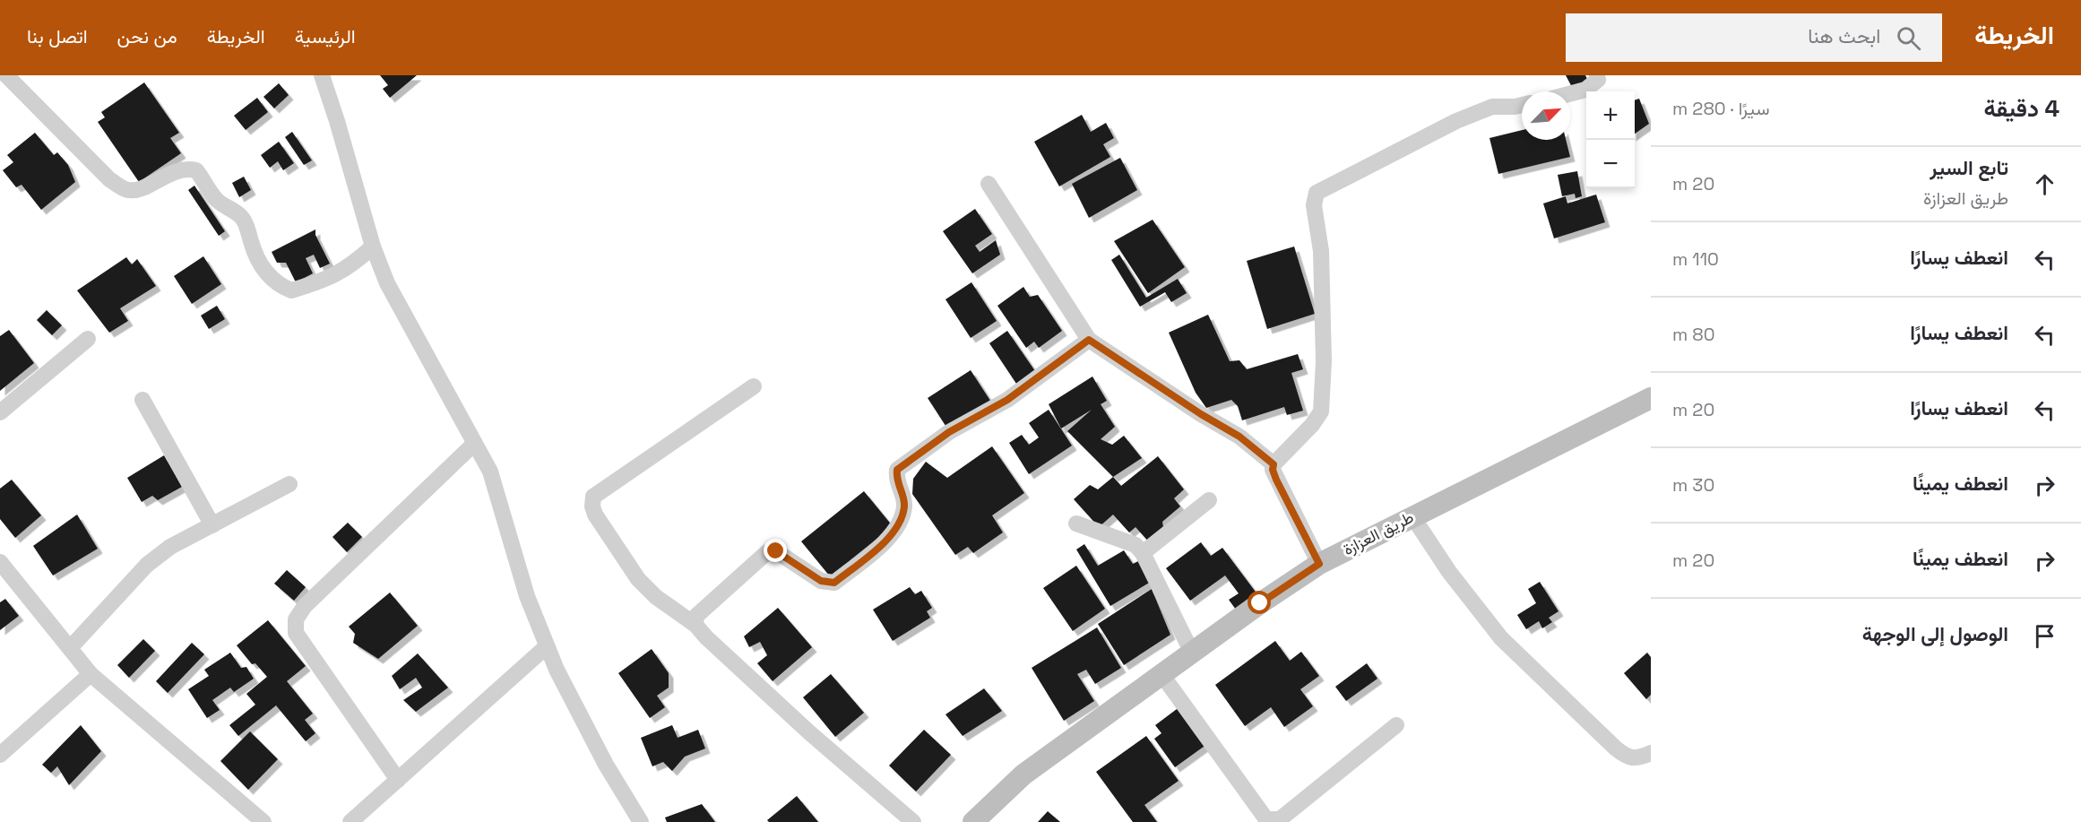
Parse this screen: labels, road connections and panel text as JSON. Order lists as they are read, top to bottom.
{
  "streets": {
    "street": ["طريق العزازة"]
  },
  "north": "top right",
  "page": {
    "header": "الخريطة",
    "search": "ابحث هنا",
    "nav": [
      "الرئيسية",
      "الخريطة",
      "من نحن",
      "اتصل بنا"
    ],
    "heading": ["4 دقيقة", "سيرًا · 280 m"],
    "map_buttons": ["+", "−"],
    "list": [
      ["تابع السير", "طريق العزازة", "20 m"],
      ["انعطف يسارًا", "110 m"],
      ["انعطف يسارًا", "80 m"],
      ["انعطف يسارًا", "20 m"],
      ["انعطف يمينًا", "30 m"],
      ["انعطف يمينًا", "20 m"],
      "الوصول إلى الوجهة"
    ]
  }
}
